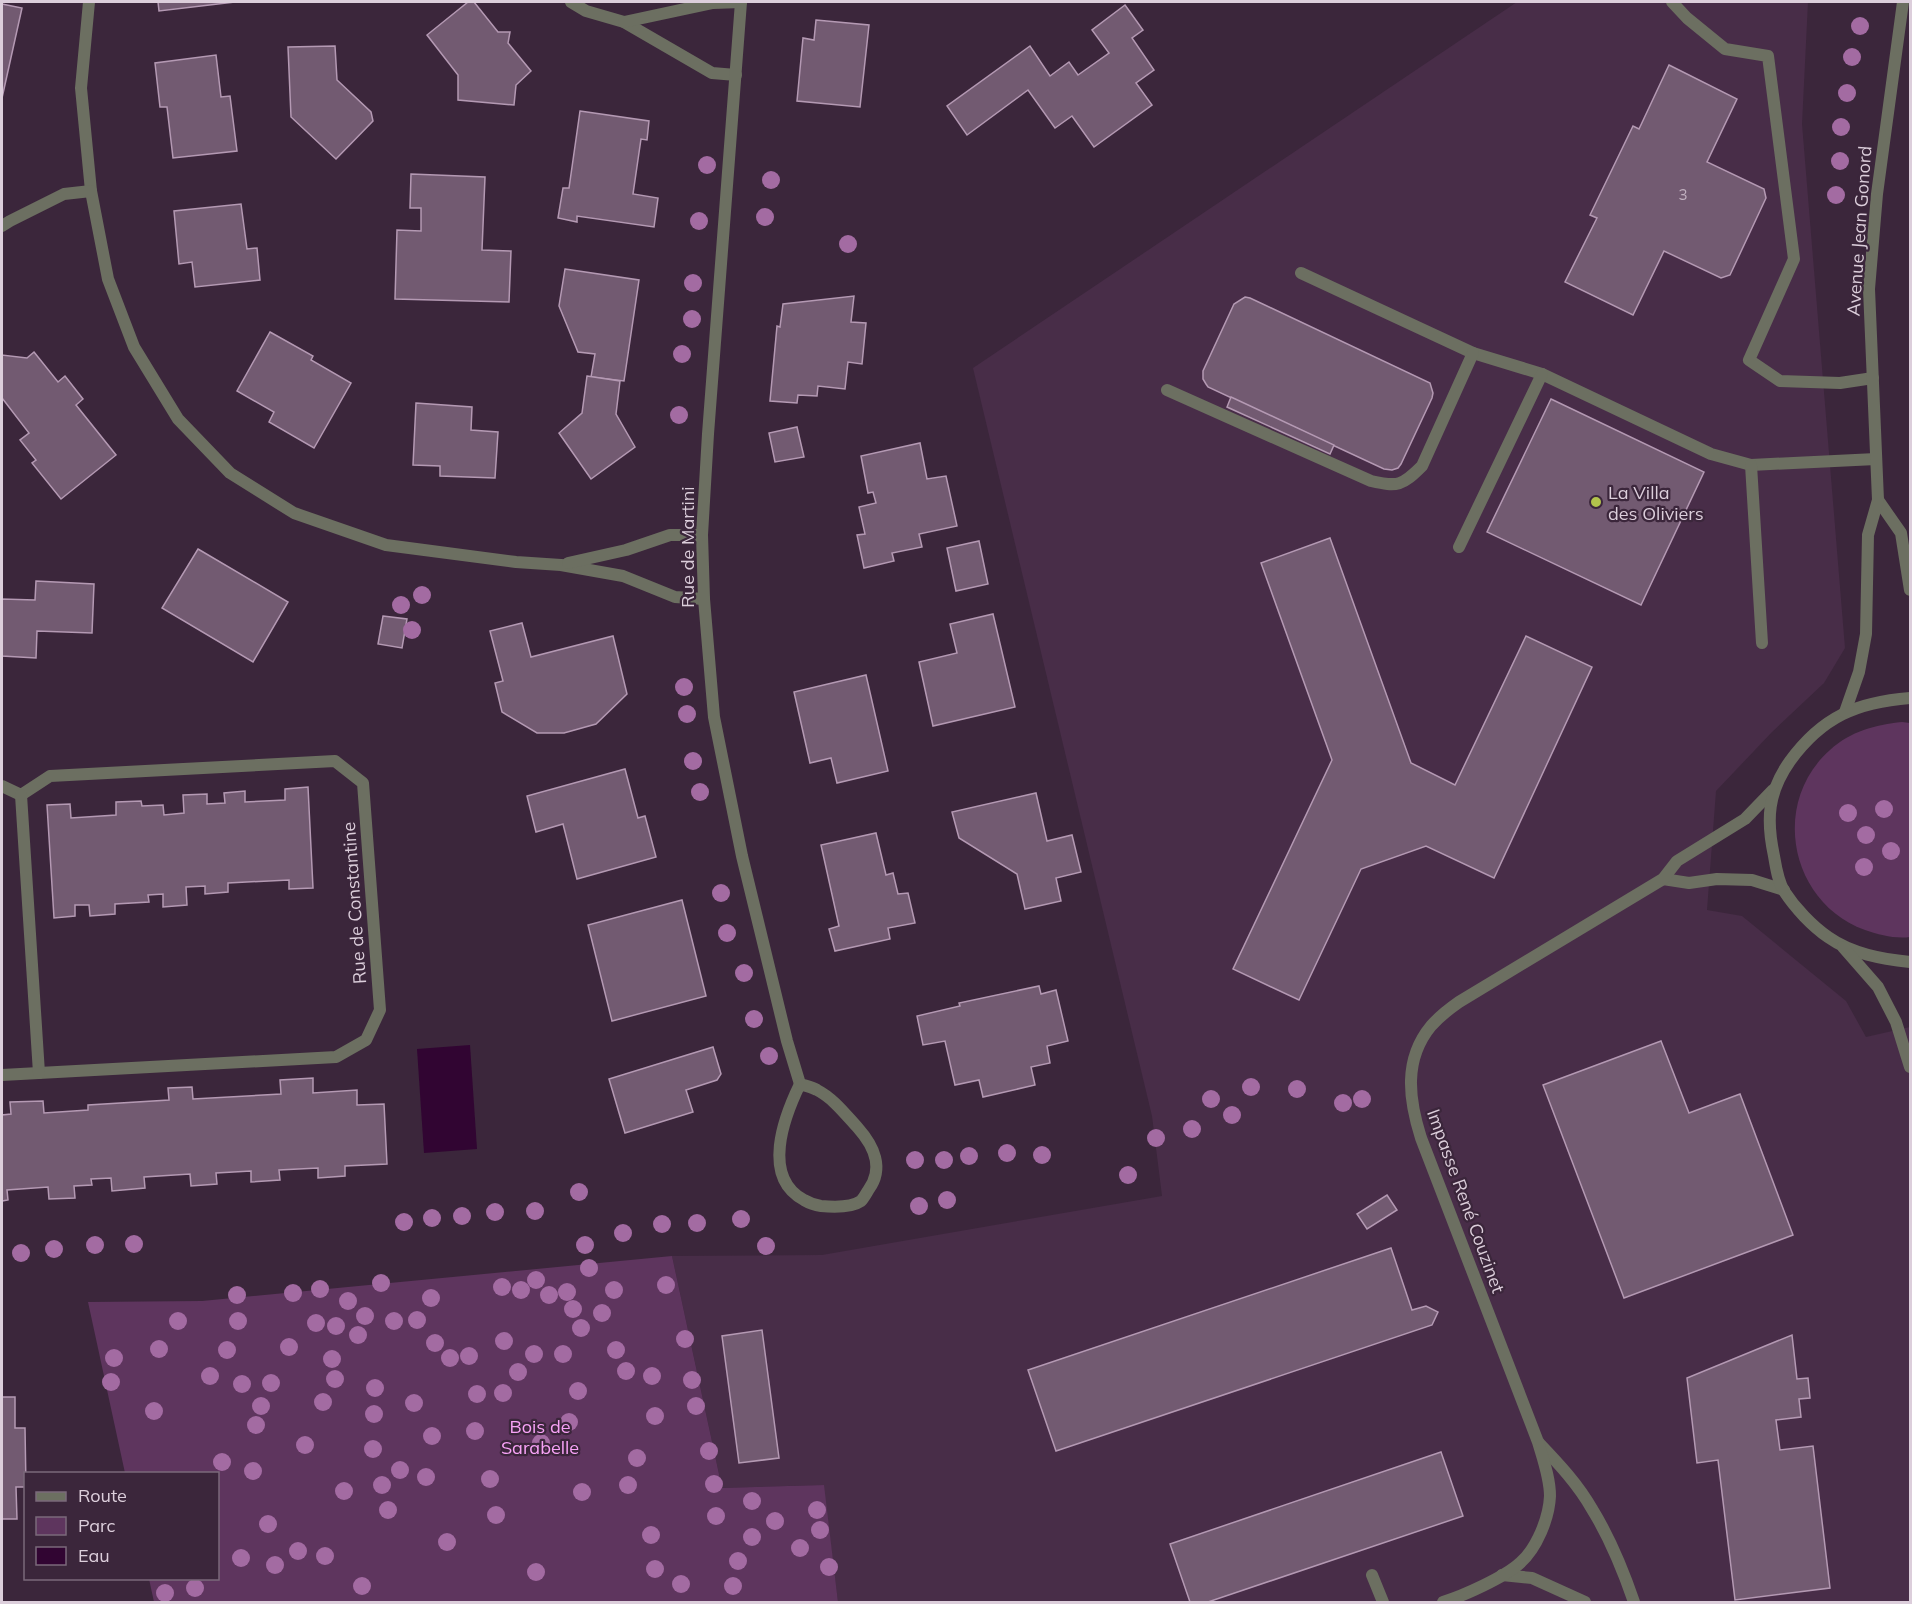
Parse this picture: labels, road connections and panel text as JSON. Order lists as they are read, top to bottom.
{
  "streets": {
    "street": [
      "Avenue Jean Gonord",
      "Rue de Martini",
      "Rue de Constantine",
      "Impasse René Couzinet"
    ]
  },
  "parks": ["Bois de Sarabelle"],
  "places": ["La Villa des Oliviers"],
  "house_numbers": ["3"],
  "legend": ["Route", "Parc", "Eau"]
}
